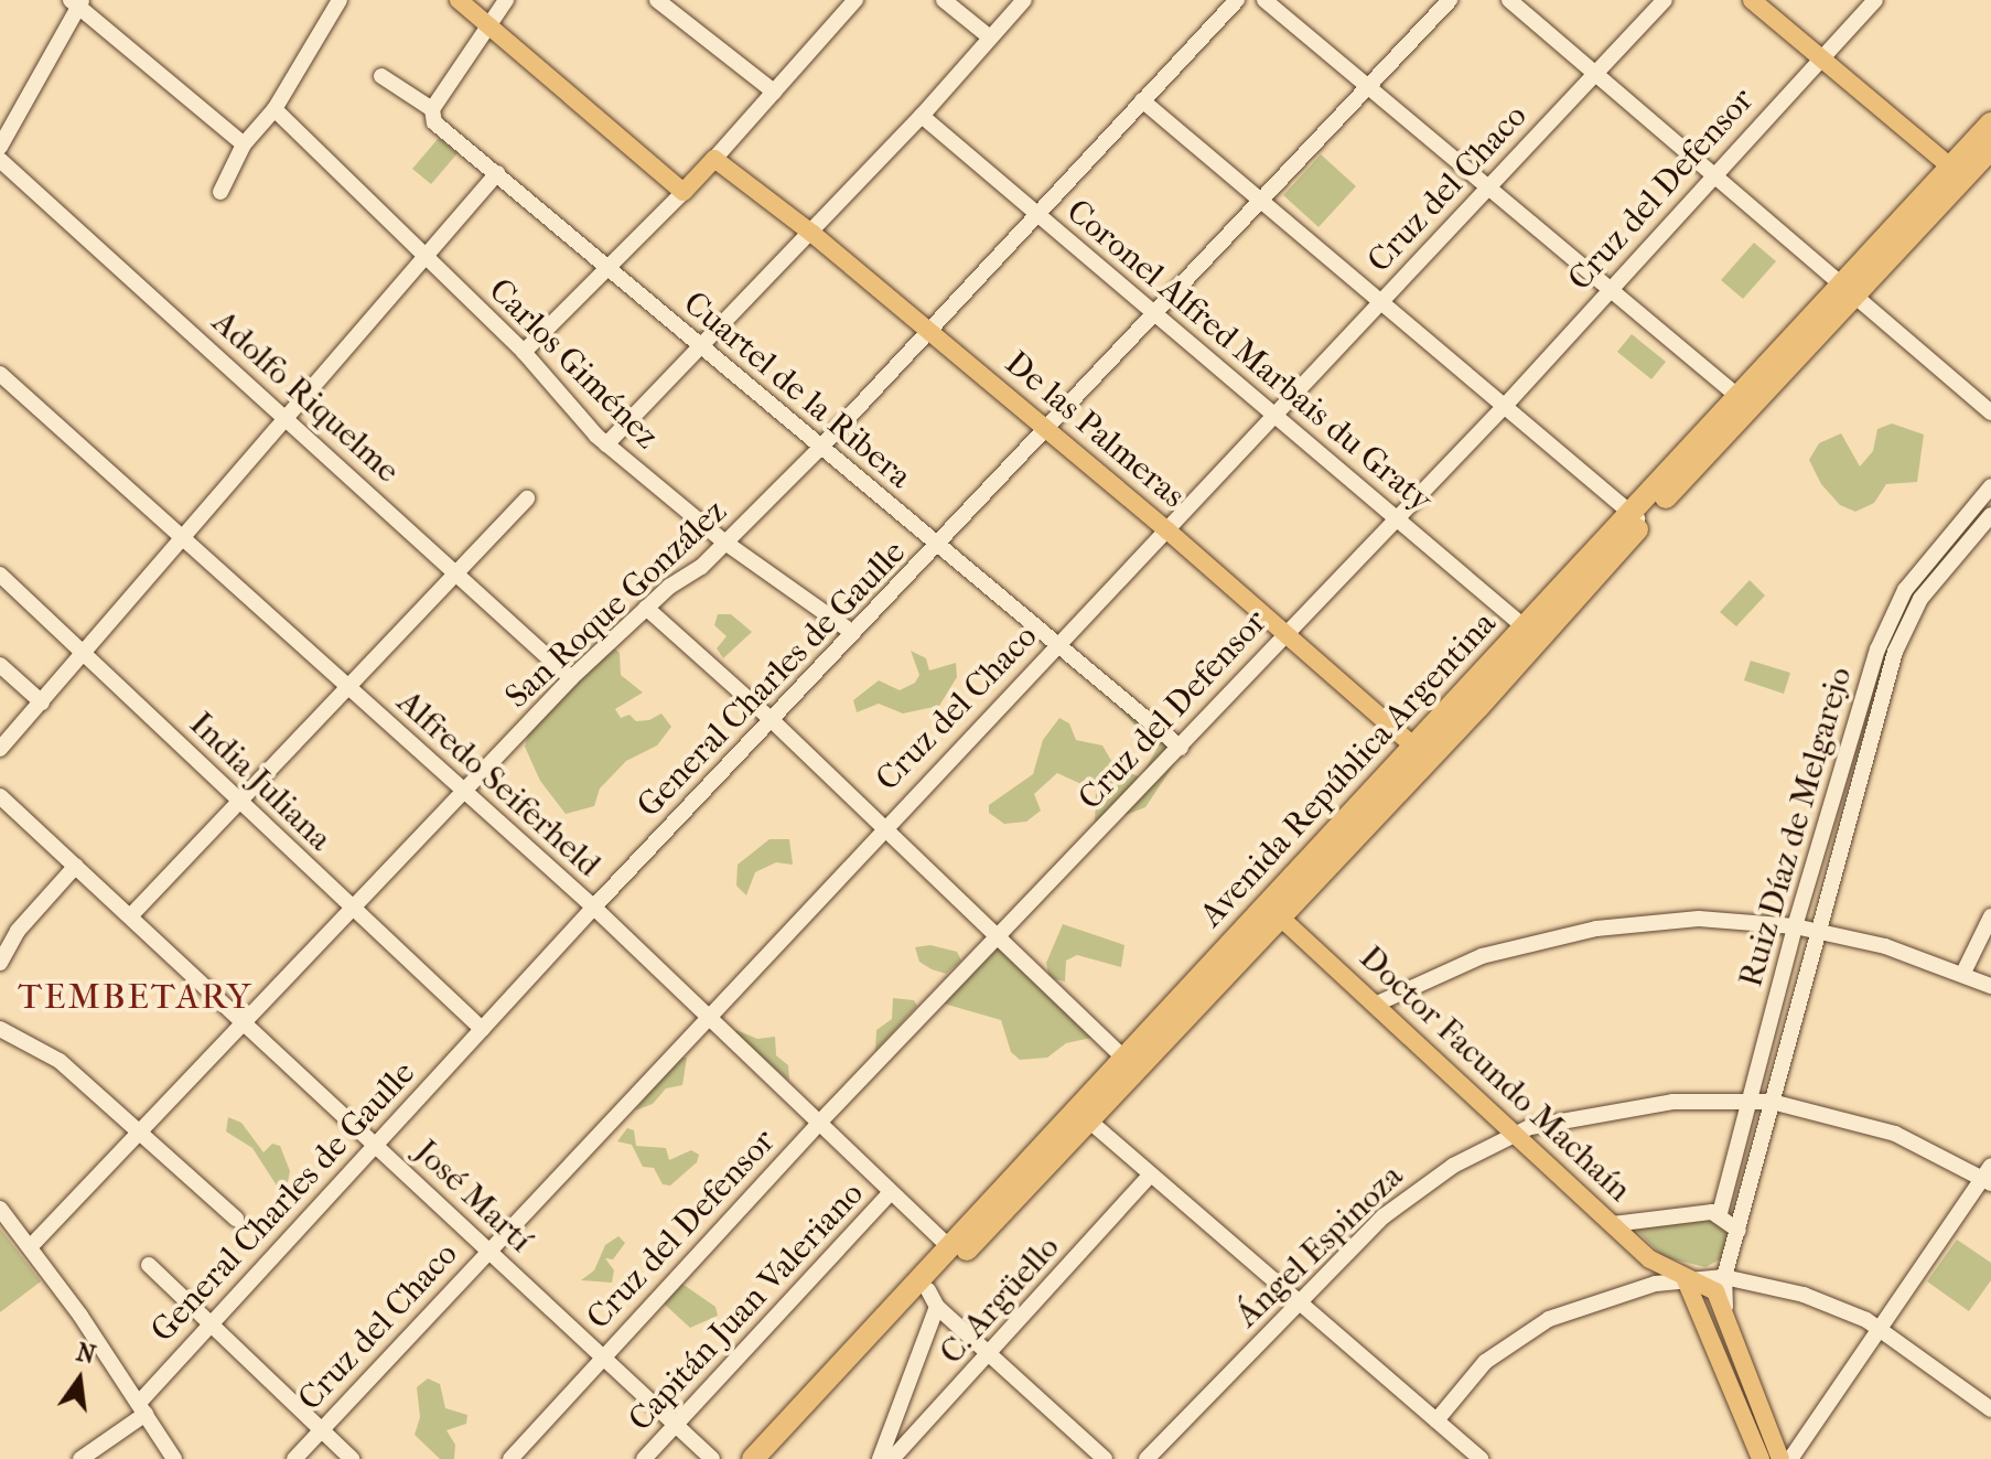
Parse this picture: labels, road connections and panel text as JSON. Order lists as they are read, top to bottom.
{
  "streets": {
    "highway": ["Avenida República Argentina"],
    "main road": ["De las Palmeras", "Doctor Facundo Machaín"],
    "street": [
      "Cruz del Chaco",
      "Cruz del Defensor",
      "Coronel Alfred Marbais du Graty",
      "Carlos Giménez",
      "Cuartel de la Ribera",
      "Adolfo Riquelme",
      "San Roque González",
      "General Charles de Gaulle",
      "India Juliana",
      "Alfredo Seiferheld",
      "Ruiz Díaz de Melgarejo",
      "José Martí",
      "Ángel Espinoza",
      "C. Argüello",
      "Capitán Juan Valeriano"
    ]
  },
  "crossings": [
    ["Cruz del Chaco", "Coronel Alfred Marbais du Graty"],
    ["Cruz del Chaco", "Cuartel de la Ribera"],
    ["Cruz del Chaco", "De las Palmeras"],
    ["Cruz del Chaco", "Alfredo Seiferheld"],
    ["Cruz del Chaco", "José Martí"],
    ["Cruz del Defensor", "Coronel Alfred Marbais du Graty"],
    ["Cruz del Defensor", "Cuartel de la Ribera"],
    ["Cruz del Defensor", "De las Palmeras"],
    ["Cruz del Defensor", "Alfredo Seiferheld"],
    ["Cruz del Defensor", "José Martí"],
    ["Coronel Alfred Marbais du Graty", "San Roque González"],
    ["Coronel Alfred Marbais du Graty", "General Charles de Gaulle"],
    ["Coronel Alfred Marbais du Graty", "Avenida República Argentina"],
    ["Carlos Giménez", "San Roque González"],
    ["Carlos Giménez", "General Charles de Gaulle"],
    ["Cuartel de la Ribera", "San Roque González"],
    ["Cuartel de la Ribera", "General Charles de Gaulle"],
    ["Adolfo Riquelme", "San Roque González"],
    ["De las Palmeras", "San Roque González"],
    ["De las Palmeras", "General Charles de Gaulle"],
    ["De las Palmeras", "Avenida República Argentina"],
    ["San Roque González", "India Juliana"],
    ["San Roque González", "Alfredo Seiferheld"],
    ["San Roque González", "José Martí"],
    ["General Charles de Gaulle", "India Juliana"],
    ["General Charles de Gaulle", "Alfredo Seiferheld"],
    ["General Charles de Gaulle", "José Martí"],
    ["Avenida República Argentina", "Alfredo Seiferheld"],
    ["Avenida República Argentina", "Doctor Facundo Machaín"],
    ["Alfredo Seiferheld", "Capitán Juan Valeriano"],
    ["Ruiz Díaz de Melgarejo", "Doctor Facundo Machaín"],
    ["Ruiz Díaz de Melgarejo", "Ángel Espinoza"],
    ["Doctor Facundo Machaín", "Ángel Espinoza"],
    ["José Martí", "Capitán Juan Valeriano"]
  ],
  "districts": ["TEMBETARY"],
  "north": "top"
}
